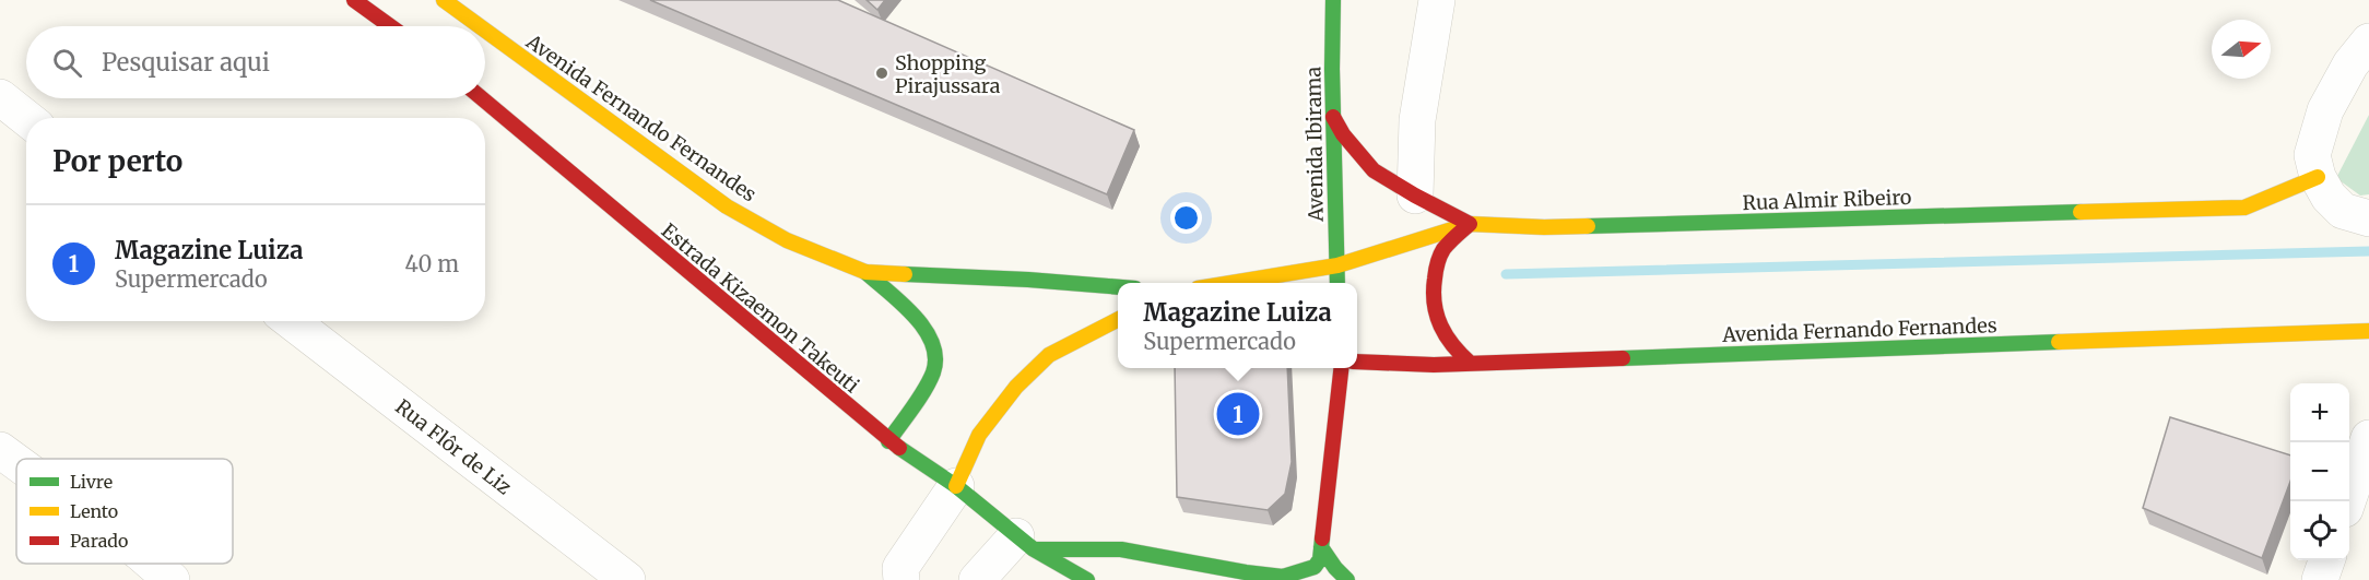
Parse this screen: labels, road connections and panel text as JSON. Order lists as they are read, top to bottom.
{
  "streets": {
    "main road": [
      "Avenida Fernando Fernandes",
      "Avenida Ibirama",
      "Rua Almir Ribeiro",
      "Estrada Kizaemon Takeuti"
    ],
    "street": ["Rua Flôr de Liz"]
  },
  "crossings": [
    ["Avenida Ibirama", "Rua Almir Ribeiro"]
  ],
  "places": ["Shopping Pirajussara"],
  "legend": ["Livre", "Lento", "Parado"],
  "north": "right",
  "page": {
    "search": "Pesquisar aqui",
    "heading": "Por perto",
    "list": [
      {
        "mark": "1",
        "name": "Magazine Luiza",
        "note": "Supermercado",
        "value": "40 m"
      }
    ],
    "popup": ["Magazine Luiza", "Supermercado"],
    "map_buttons": ["+", "−"],
    "pins": "1"
  }
}
